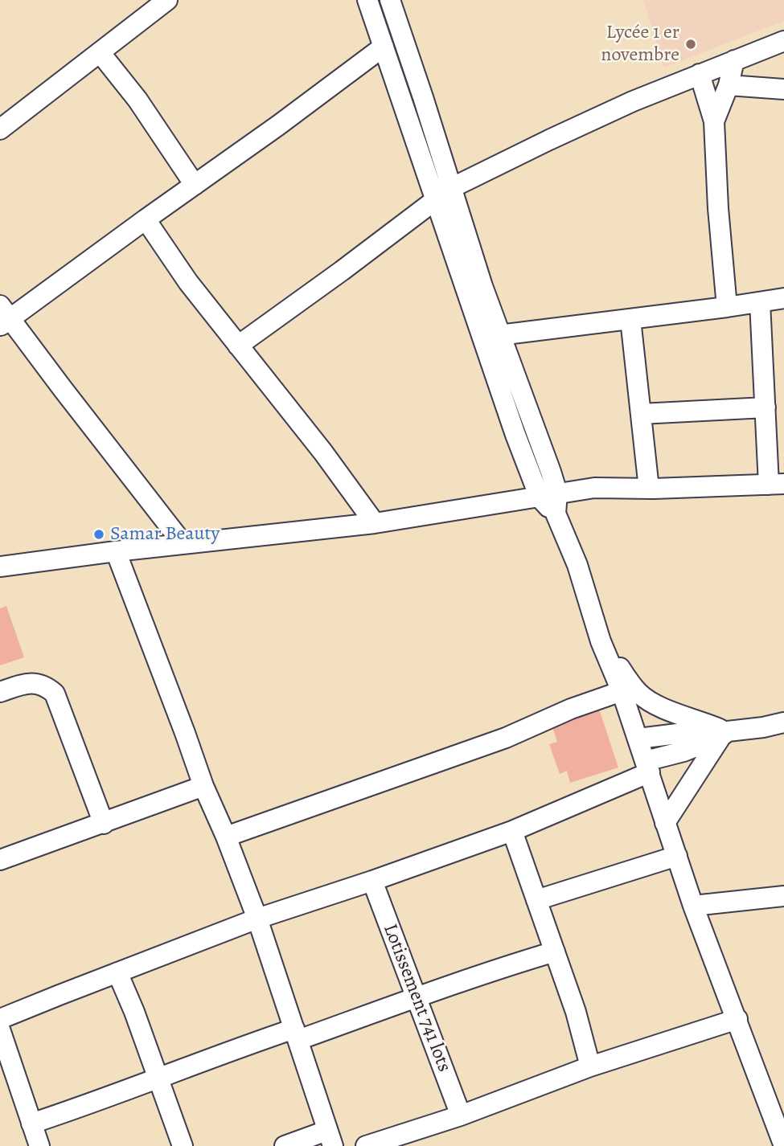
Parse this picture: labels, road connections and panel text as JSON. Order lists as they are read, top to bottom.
{
  "streets": {
    "street": ["Lotissement 741 lots"]
  },
  "places": ["Lycée 1 er novembre", "Samar Beauty"]
}
